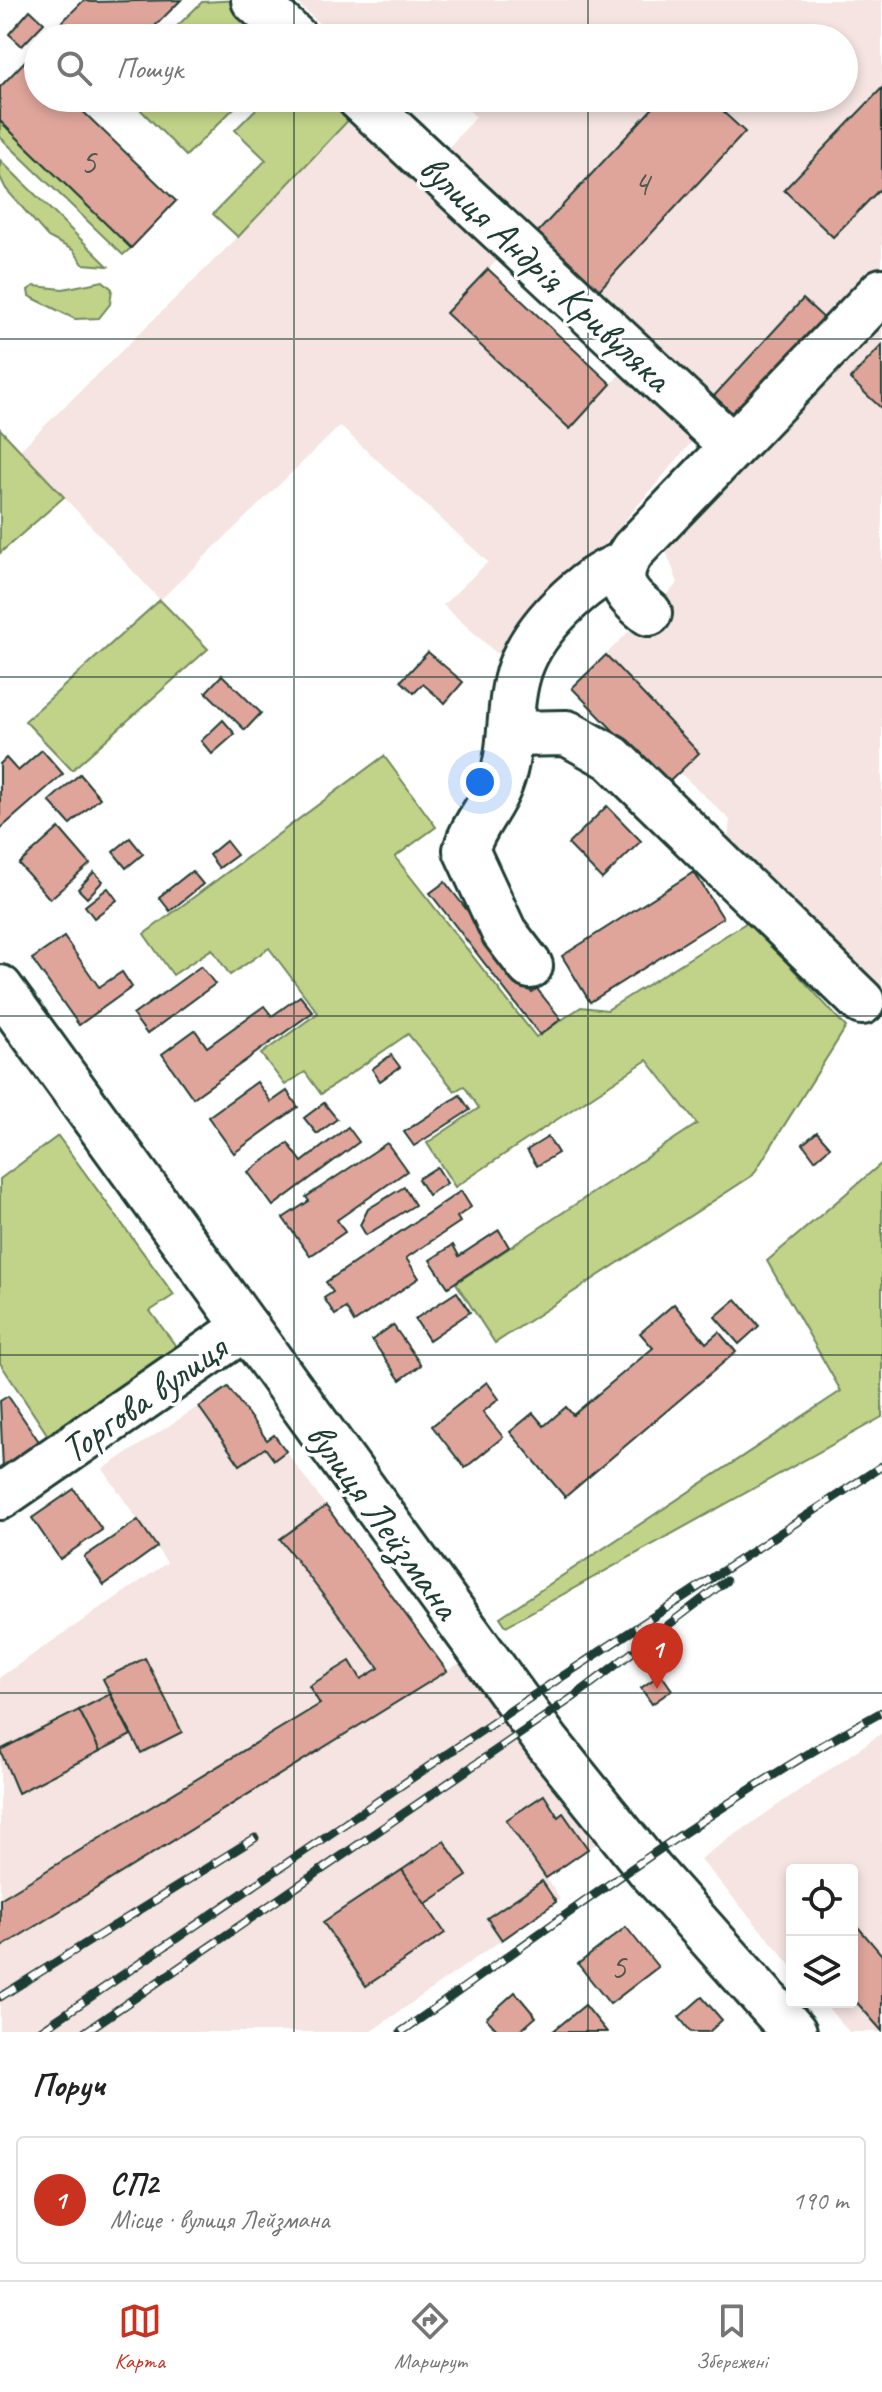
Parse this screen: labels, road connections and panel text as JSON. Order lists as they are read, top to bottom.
{
  "streets": {
    "street": ["вулиця Андрія Кривуляка", "Торгова вулиця", "вулиця Лейзмана"]
  },
  "crossings": [
    ["Торгова вулиця", "вулиця Лейзмана"]
  ],
  "house_numbers": ["5", "4", "5"],
  "page": {
    "search": "Пошук",
    "pins": "1",
    "heading": "Поруч",
    "list": [
      {
        "mark": "1",
        "name": "СП2",
        "note": "Місце · вулиця Лейзмана",
        "value": "190 m"
      }
    ],
    "nav": ["Карта", "Маршрут", "Збережені"]
  }
}
